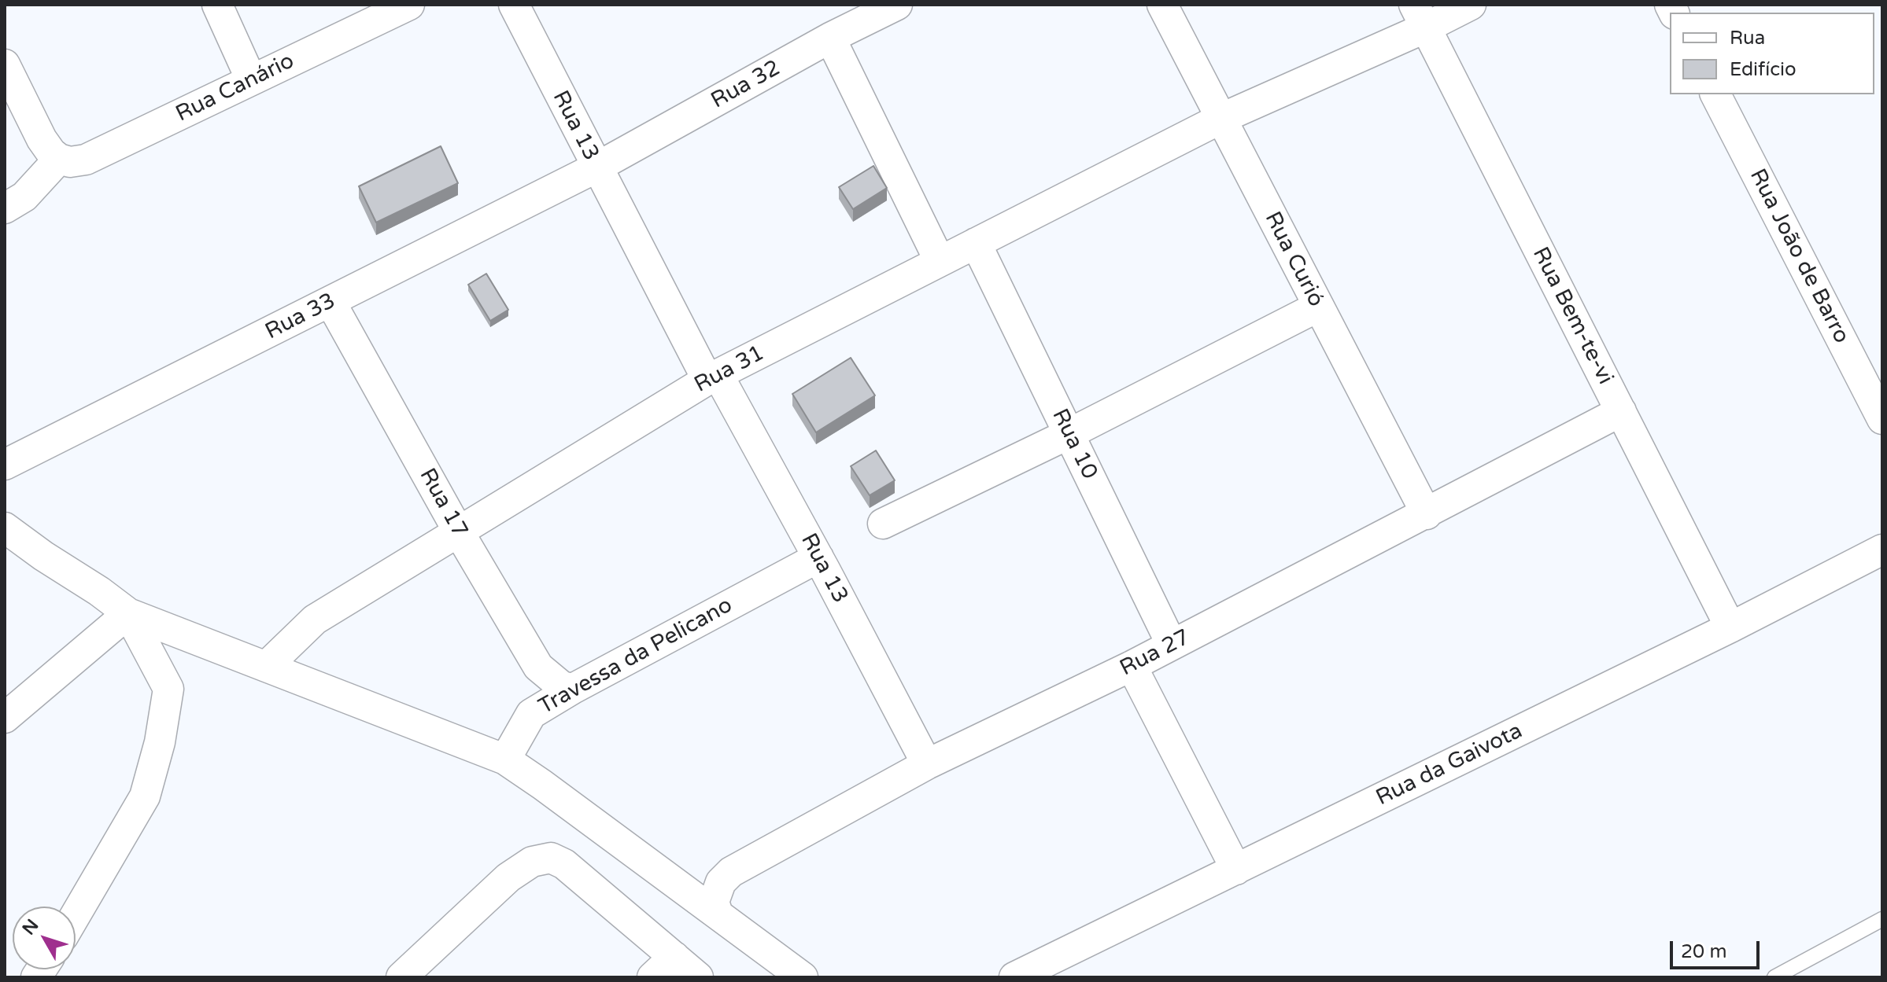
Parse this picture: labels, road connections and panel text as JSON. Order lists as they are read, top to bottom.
{
  "streets": {
    "street": [
      "Rua 32",
      "Rua Canário",
      "Rua 13",
      "Rua João de Barro",
      "Rua Curió",
      "Rua Bem-te-vi",
      "Rua 33",
      "Rua 31",
      "Rua 10",
      "Rua 17",
      "Rua 27",
      "Travessa da Pelicano",
      "Rua da Gaivota"
    ]
  },
  "crossings": [
    ["Rua 32", "Rua 13"],
    ["Rua 32", "Rua 33"],
    ["Rua 13", "Rua 33"],
    ["Rua 13", "Rua 31"],
    ["Rua 13", "Rua 27"],
    ["Rua 13", "Travessa da Pelicano"],
    ["Rua Curió", "Rua 31"],
    ["Rua Curió", "Rua 27"],
    ["Rua Bem-te-vi", "Rua 31"],
    ["Rua Bem-te-vi", "Rua 27"],
    ["Rua Bem-te-vi", "Rua da Gaivota"],
    ["Rua 33", "Rua 17"],
    ["Rua 31", "Rua 10"],
    ["Rua 31", "Rua 17"],
    ["Rua 10", "Rua 27"],
    ["Rua 17", "Travessa da Pelicano"]
  ],
  "legend": ["Rua", "Edifício"],
  "scale_bar": "20 m",
  "north": "top left"
}
